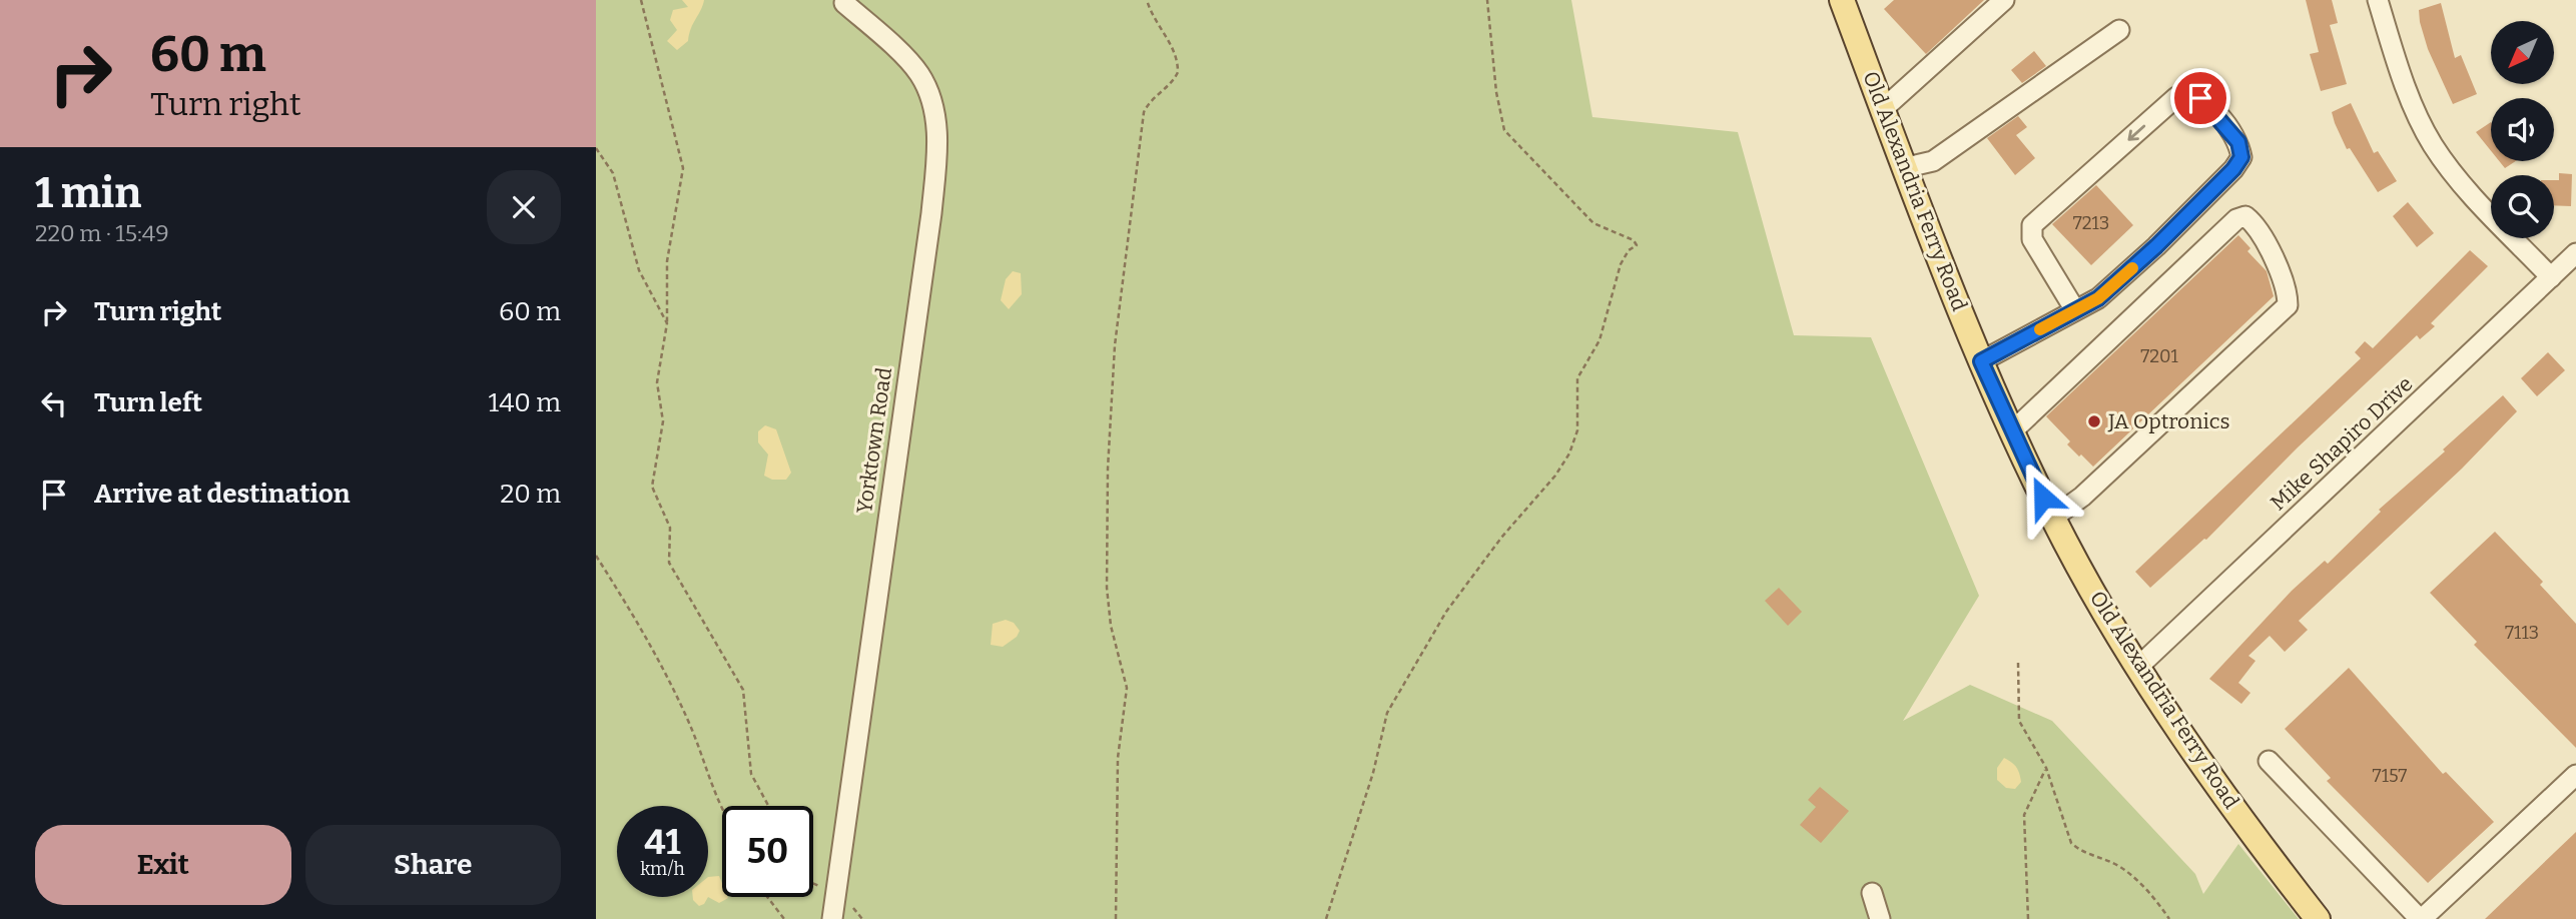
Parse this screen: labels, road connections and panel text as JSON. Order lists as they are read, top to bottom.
{
  "streets": {
    "main road": ["Old Alexandria Ferry Road"],
    "street": ["Yorktown Road", "Mike Shapiro Drive"]
  },
  "crossings": [
    ["Old Alexandria Ferry Road", "Mike Shapiro Drive"]
  ],
  "places": ["JA Optronics"],
  "house_numbers": [
    "7213",
    "7201",
    "7113",
    "7157"
  ],
  "north": "bottom left",
  "page": {
    "turn": ["60 m", "Turn right"],
    "heading": ["1 min", "220 m · 15:49"],
    "list": [
      {
        "name": "Turn right",
        "value": "60 m"
      },
      {
        "name": "Turn left",
        "value": "140 m"
      },
      {
        "name": "Arrive at destination",
        "value": "20 m"
      }
    ],
    "speed": "41 km/h",
    "limit": "50",
    "buttons": ["Exit", "Share"]
  }
}
